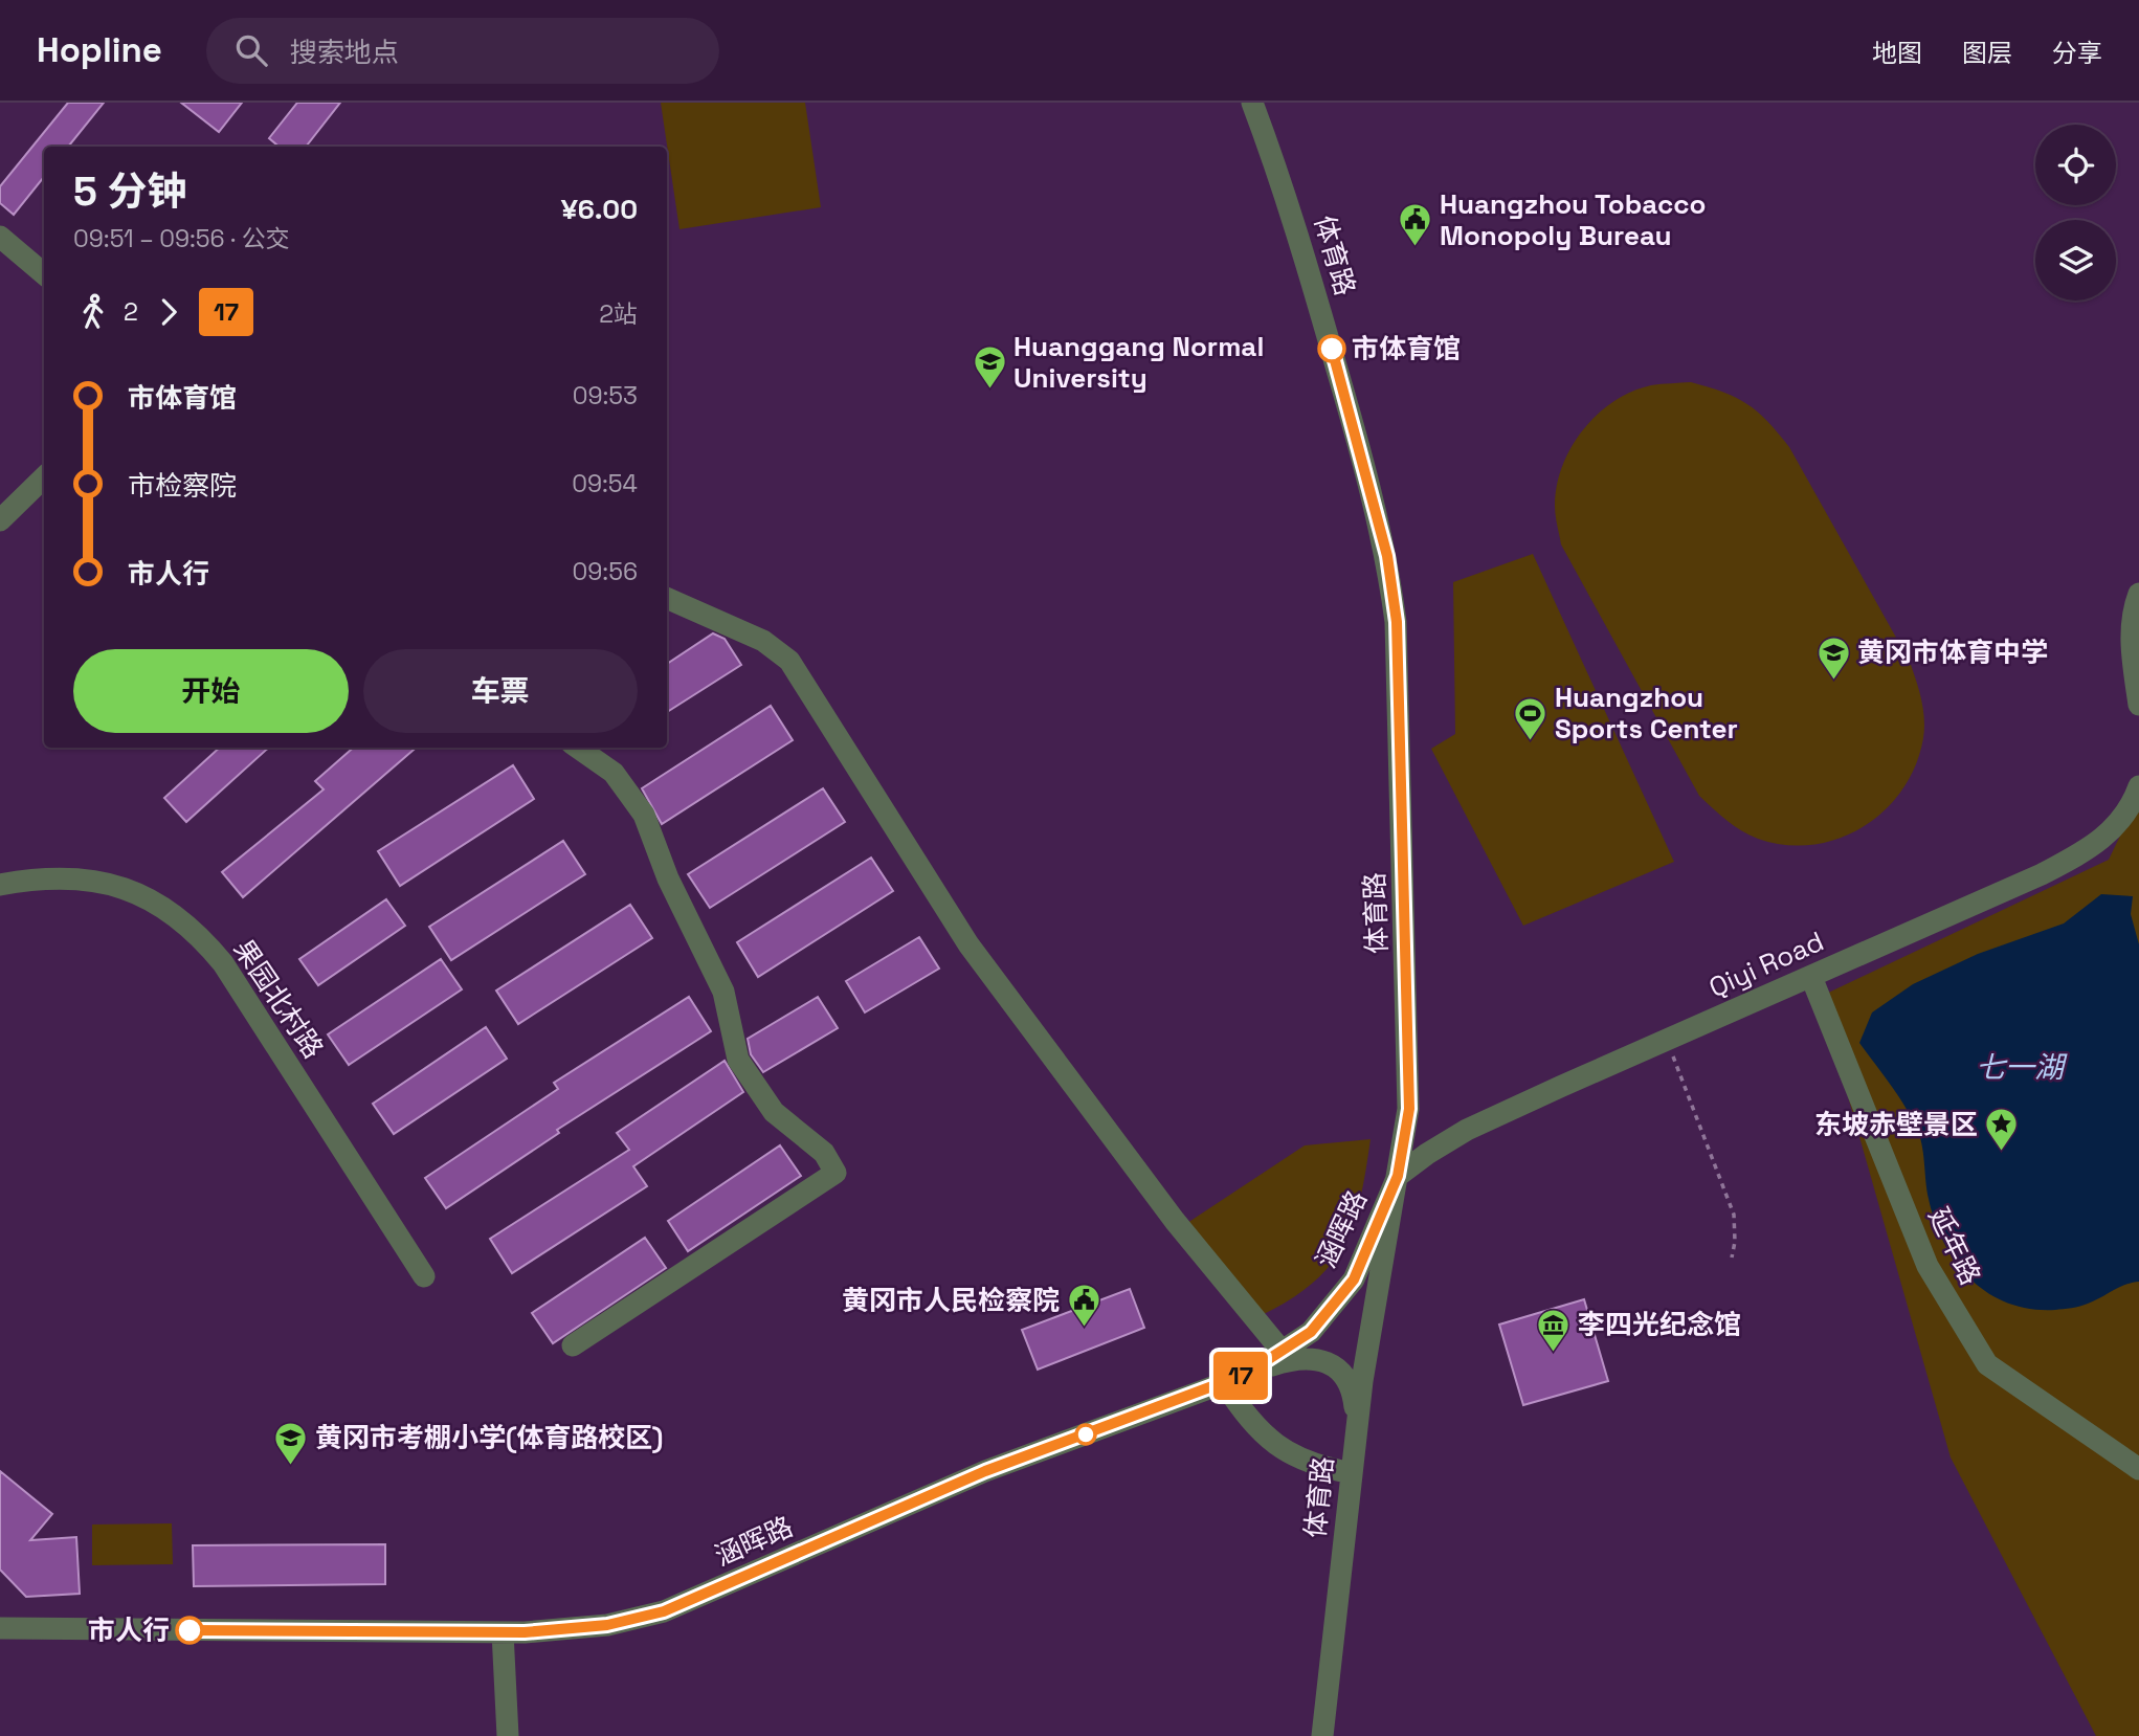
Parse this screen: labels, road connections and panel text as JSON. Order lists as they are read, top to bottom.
{
  "streets": {
    "street": [
      "体育路",
      "Qiyi Road",
      "果园北村路",
      "涵晖路",
      "延年路"
    ]
  },
  "crossings": [
    ["体育路", "Qiyi Road"],
    ["体育路", "涵晖路"],
    ["Qiyi Road", "涵晖路"],
    ["Qiyi Road", "延年路"]
  ],
  "water": ["七一湖"],
  "places": {
    "public building": ["Huangzhou Tobacco Monopoly Bureau", "黄冈市人民检察院"],
    "other": ["市体育馆", "市人行"],
    "school or university": ["Huanggang Normal University", "黄冈市体育中学", "黄冈市考棚小学(体育路校区)"],
    "sports": ["Huangzhou Sports Center"],
    "place": ["东坡赤壁景区"],
    "museum": ["李四光纪念馆"]
  },
  "lines": ["bus line 17"],
  "page": {
    "header": "Hopline",
    "search": "搜索地点",
    "nav": ["地图", "图层", "分享"],
    "on_map": "17",
    "heading": ["5 分钟", "09:51 – 09:56 · 公交", "¥6.00"],
    "legs": ["2", "17", "2站"],
    "list": [
      {
        "name": "市体育馆",
        "value": "09:53"
      },
      {
        "name": "市检察院",
        "value": "09:54"
      },
      {
        "name": "市人行",
        "value": "09:56"
      }
    ],
    "buttons": ["开始", "车票"]
  }
}
